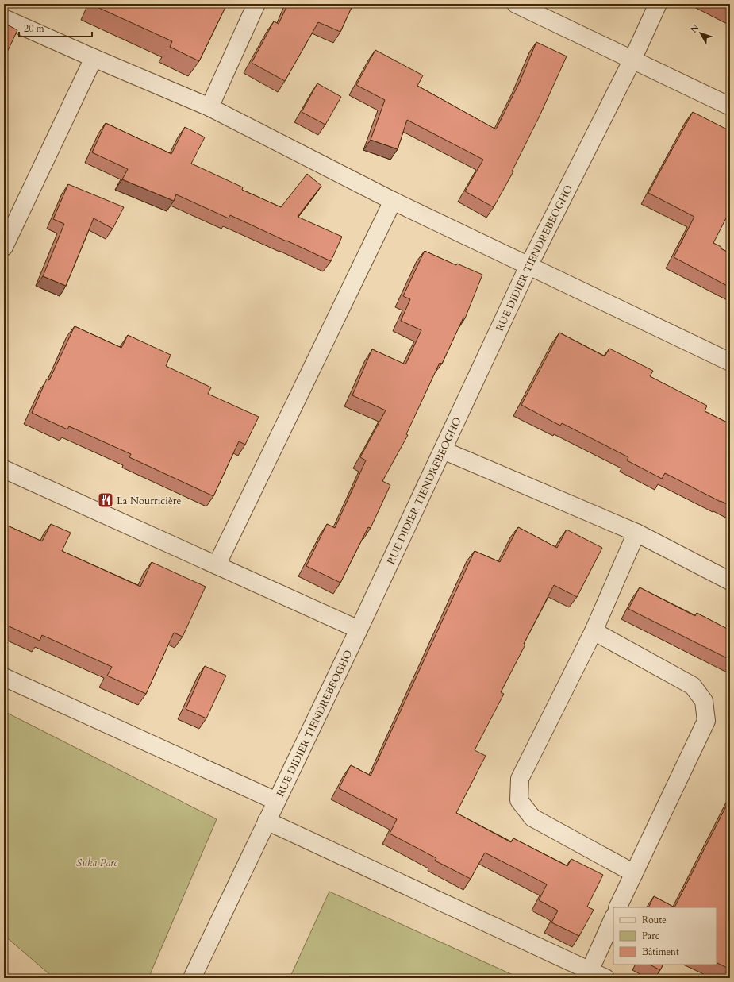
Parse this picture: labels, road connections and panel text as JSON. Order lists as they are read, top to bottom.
{
  "streets": {
    "street": ["RUE DIDIER TIENDREBEOGHO"]
  },
  "parks": ["Suka Parc"],
  "places": {
    "restaurant": ["La Nourricière"]
  },
  "legend": ["Route", "Parc", "Bâtiment"],
  "scale_bar": "20 m",
  "north": "top left"
}
